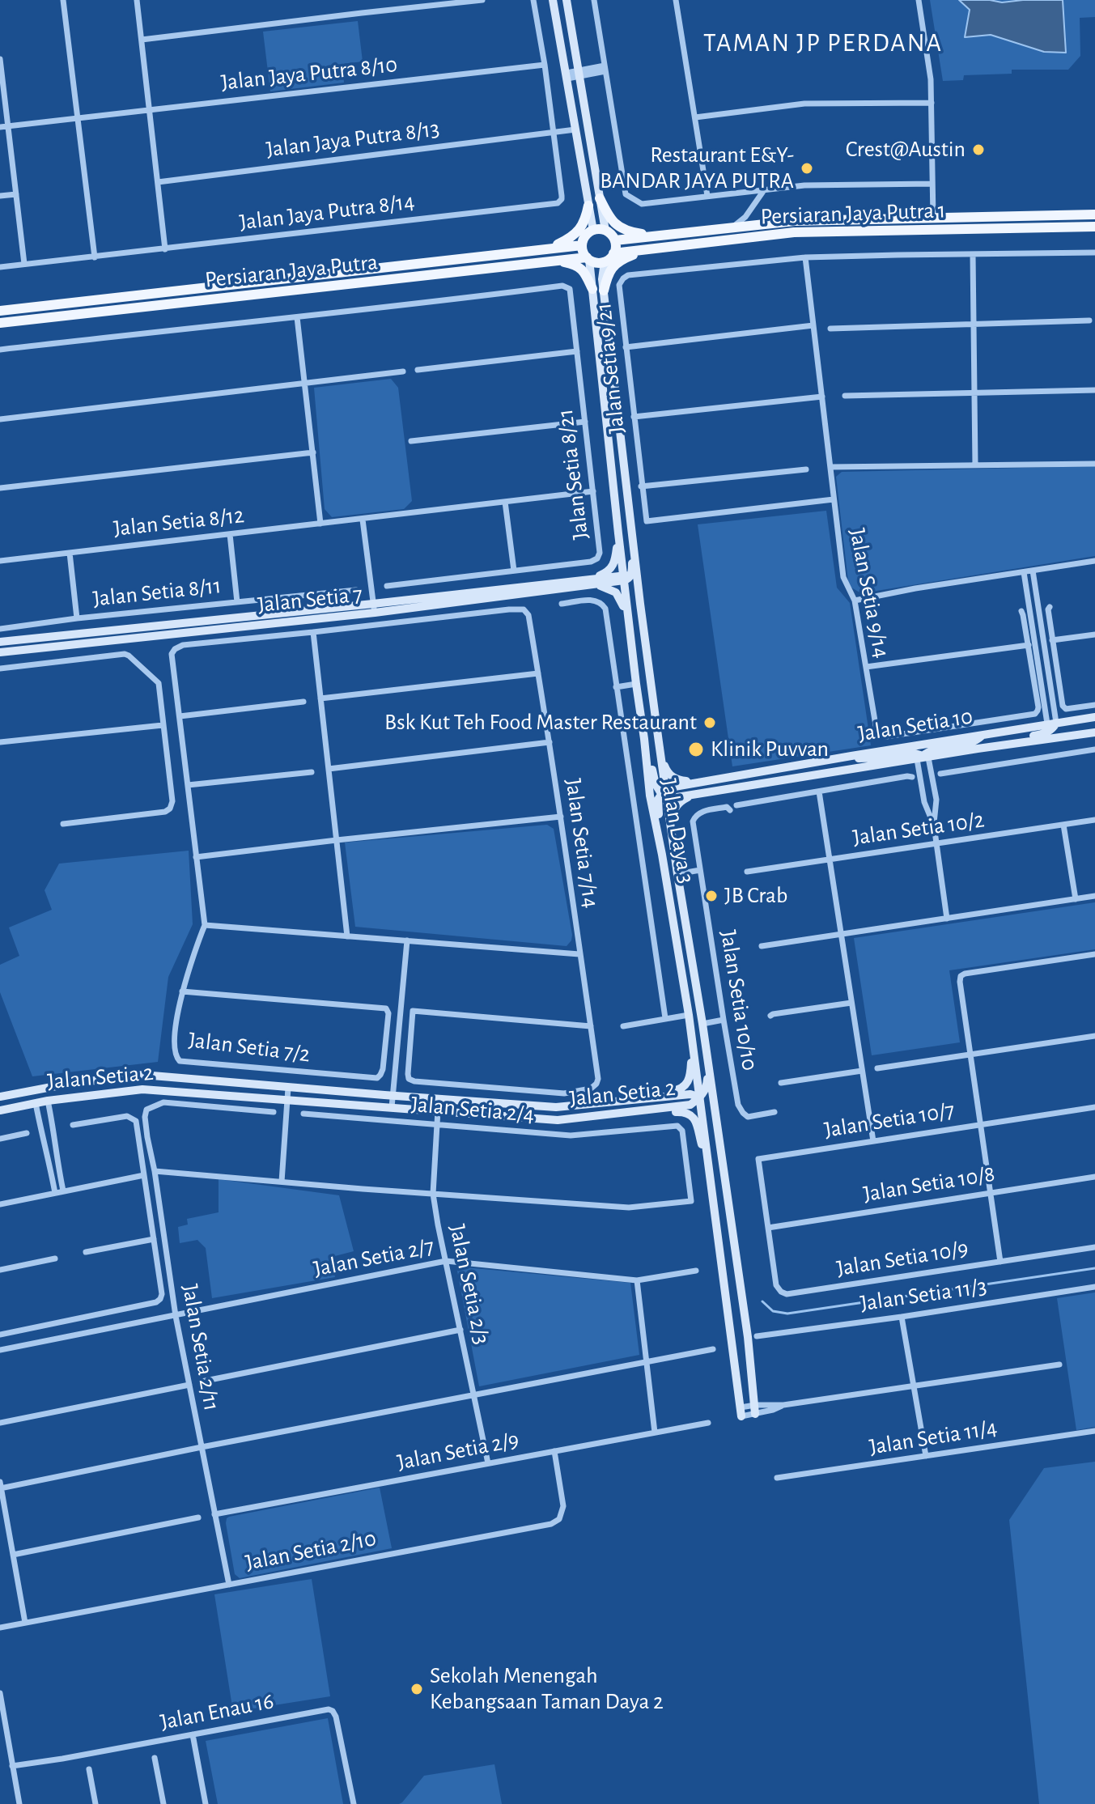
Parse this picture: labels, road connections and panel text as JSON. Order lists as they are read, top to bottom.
{
  "streets": {
    "main road": ["Persiaran Jaya Putra 1", "Persiaran Jaya Putra"],
    "street": [
      "Jalan Jaya Putra 8/10",
      "Jalan Jaya Putra 8/13",
      "Jalan Jaya Putra 8/14",
      "Jalan Setia 9/21",
      "Jalan Setia 8/21",
      "Jalan Setia 8/12",
      "Jalan Setia 8/11",
      "Jalan Setia 9/14",
      "Jalan Setia 7",
      "Jalan Setia 10",
      "Jalan Setia 10/2",
      "Jalan Daya 3",
      "Jalan Setia 7/14",
      "Jalan Setia 10/10",
      "Jalan Setia 7/2",
      "Jalan Setia 2",
      "Jalan Setia 2/4",
      "Jalan Setia 10/7",
      "Jalan Setia 10/8",
      "Jalan Setia 2/7",
      "Jalan Setia 10/9",
      "Jalan Setia 2/3",
      "Jalan Setia 11/3",
      "Jalan Setia 2/11",
      "Jalan Setia 11/4",
      "Jalan Setia 2/9",
      "Jalan Setia 2/10",
      "Jalan Enau 16"
    ]
  },
  "crossings": [
    ["Jalan Jaya Putra 8/13", "Jalan Jaya Putra 8/14"],
    ["Persiaran Jaya Putra 1", "Persiaran Jaya Putra"],
    ["Persiaran Jaya Putra 1", "Jalan Daya 3"],
    ["Persiaran Jaya Putra", "Jalan Daya 3"],
    ["Jalan Setia 9/21", "Jalan Setia 9/14"],
    ["Jalan Setia 8/21", "Jalan Setia 8/12"],
    ["Jalan Setia 7", "Jalan Daya 3"],
    ["Jalan Setia 10", "Jalan Daya 3"],
    ["Jalan Daya 3", "Jalan Setia 2"],
    ["Jalan Setia 2", "Jalan Setia 2/3"],
    ["Jalan Setia 2/4", "Jalan Setia 2/3"],
    ["Jalan Setia 10/7", "Jalan Setia 10/8"],
    ["Jalan Setia 10/7", "Jalan Setia 10/9"],
    ["Jalan Setia 10/8", "Jalan Setia 10/9"],
    ["Jalan Setia 2/7", "Jalan Setia 2/3"],
    ["Jalan Setia 2/7", "Jalan Setia 2/11"],
    ["Jalan Setia 2/3", "Jalan Setia 2/9"],
    ["Jalan Setia 2/11", "Jalan Setia 2/9"],
    ["Jalan Setia 2/11", "Jalan Setia 2/10"],
    ["Jalan Setia 2/9", "Jalan Setia 2/10"]
  ],
  "districts": ["TAMAN JP PERDANA"],
  "places": [
    "Crest@Austin",
    "Restaurant E&Y- BANDAR JAYA PUTRA",
    "Bsk Kut Teh Food Master Restaurant",
    "Klinik Puvvan",
    "JB Crab",
    "Sekolah Menengah Kebangsaan Taman Daya 2"
  ]
}
